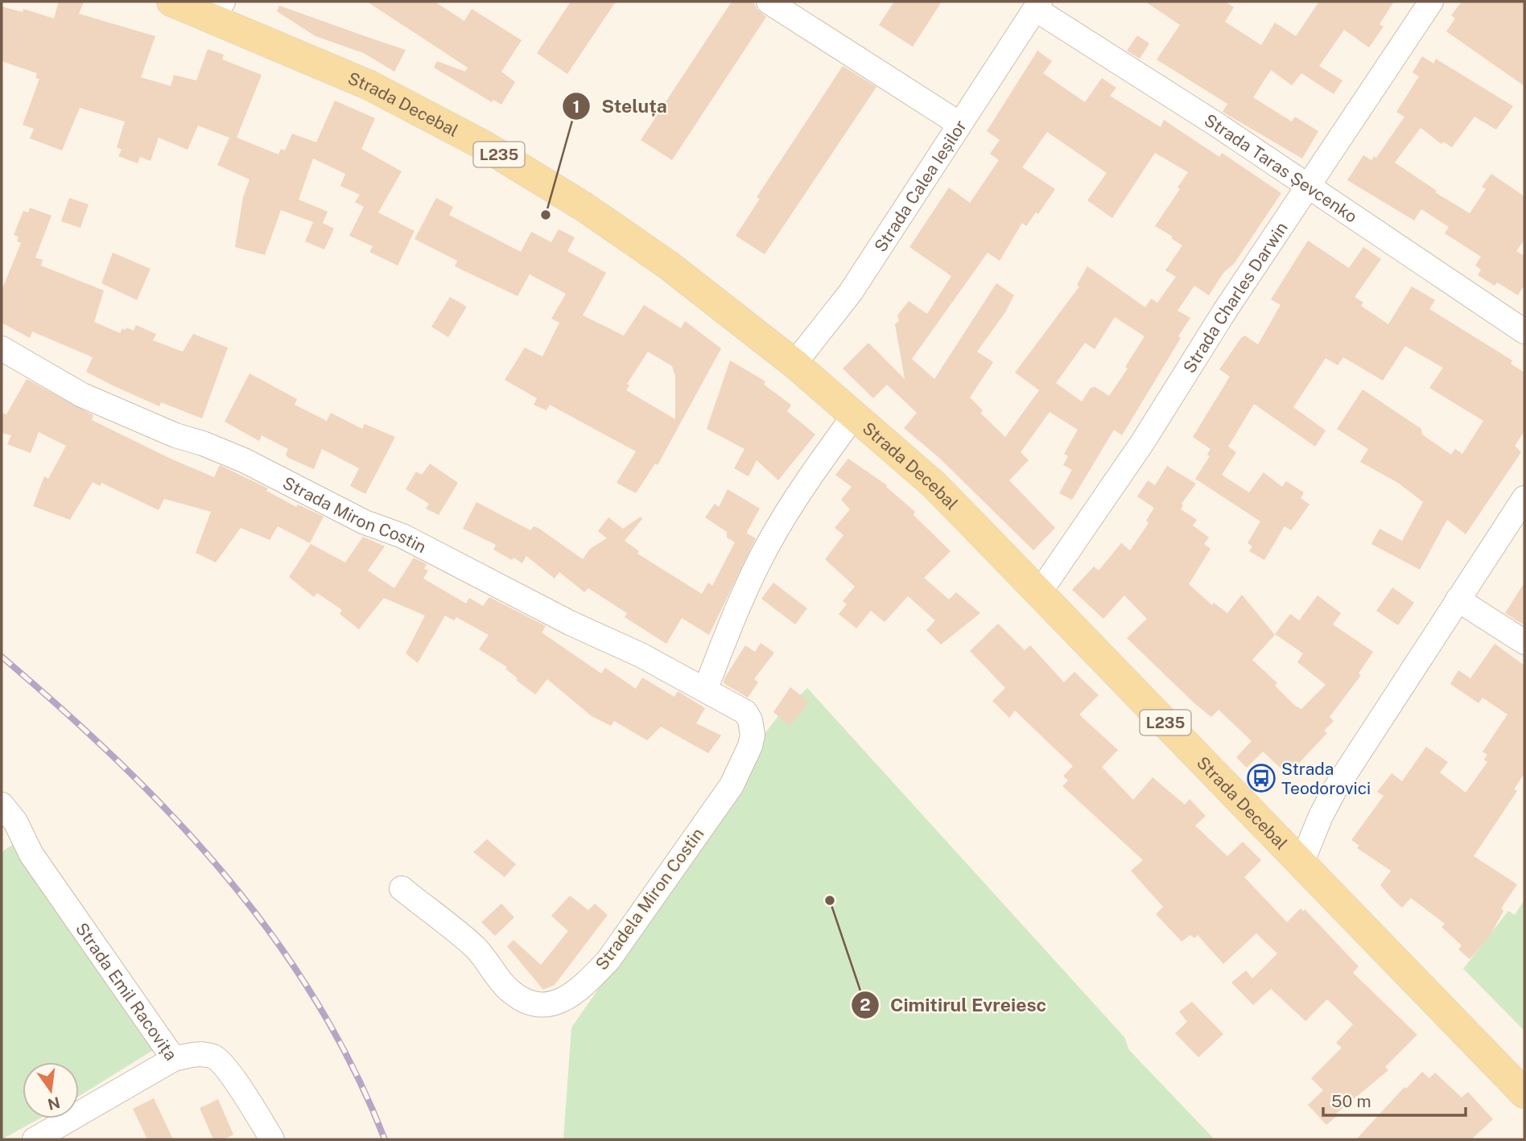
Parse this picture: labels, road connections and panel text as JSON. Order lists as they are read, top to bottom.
{
  "streets": {
    "main road": ["Strada Decebal", "L235"],
    "street": [
      "Strada Taras Șevcenko",
      "Strada Calea Ieșilor",
      "Strada Charles Darwin",
      "Strada Miron Costin",
      "Stradela Miron Costin",
      "Strada Emil Racovița"
    ]
  },
  "crossings": [
    ["Strada Decebal", "Strada Calea Ieșilor"],
    ["Strada Decebal", "Strada Charles Darwin"],
    ["Strada Taras Șevcenko", "Strada Calea Ieșilor"],
    ["Strada Taras Șevcenko", "Strada Charles Darwin"],
    ["Strada Miron Costin", "Stradela Miron Costin"]
  ],
  "places": {
    "other": ["Steluța", "Cimitirul Evreiesc"],
    "bus stop": ["Strada Teodorovici"]
  },
  "scale_bar": "50 m",
  "north": "bottom"
}
